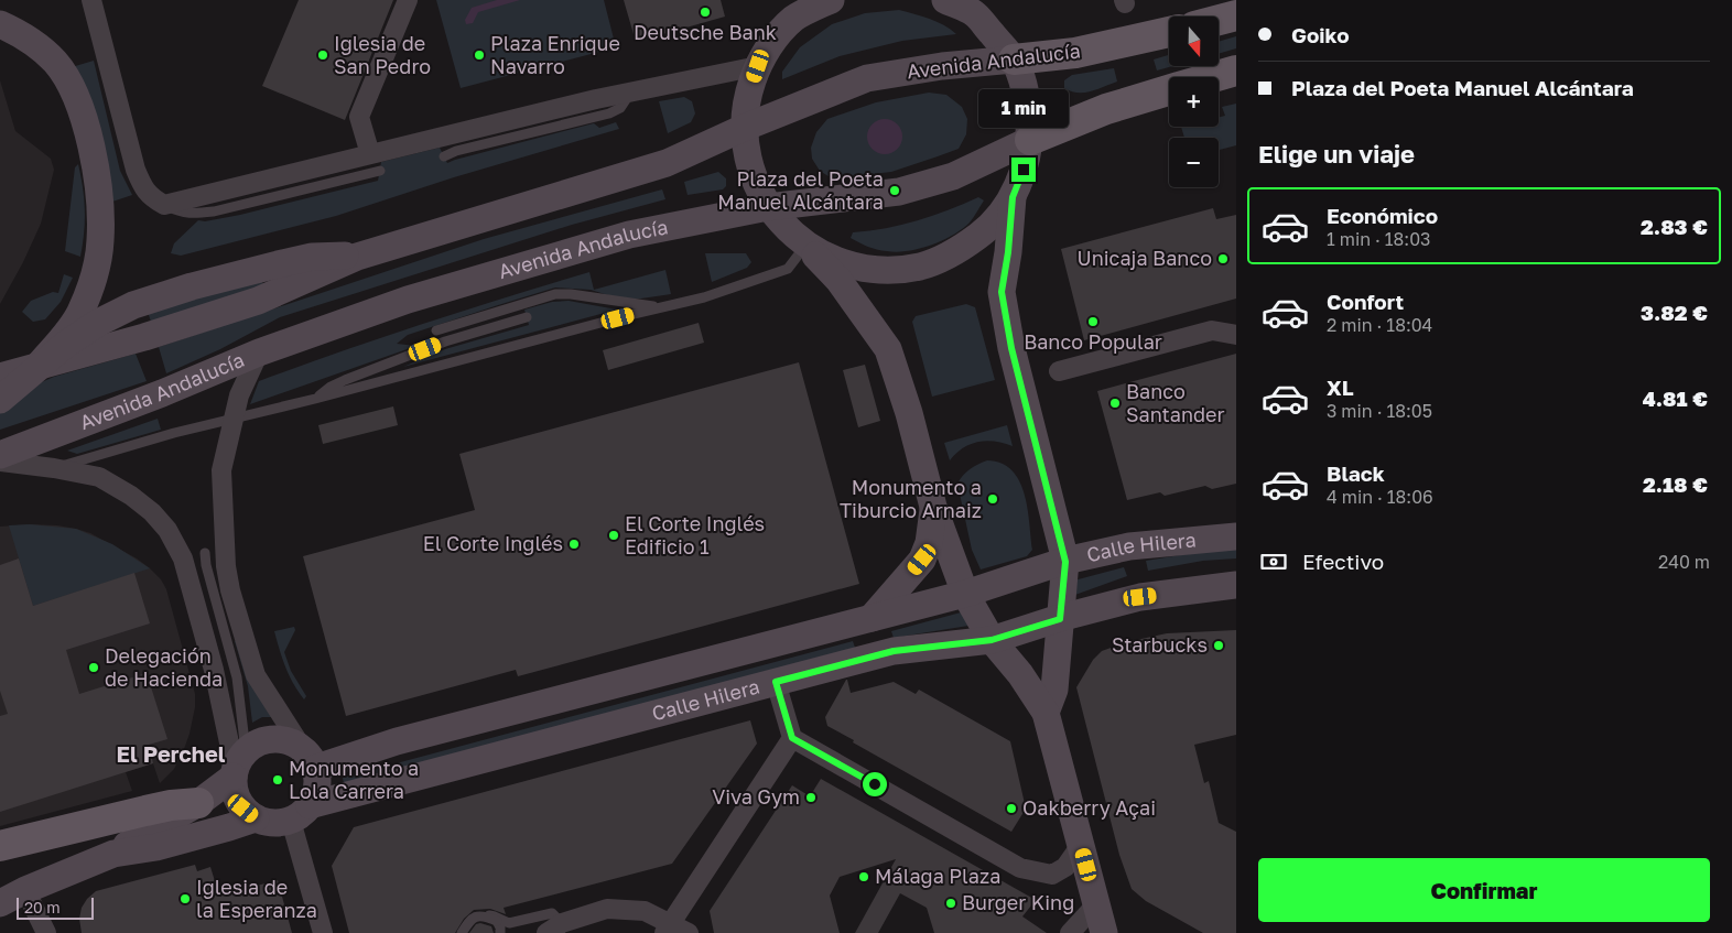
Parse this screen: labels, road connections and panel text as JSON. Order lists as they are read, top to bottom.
{
  "streets": {
    "main road": ["Avenida Andalucía", "Calle Hilera"]
  },
  "districts": ["El Perchel"],
  "places": [
    "Deutsche Bank",
    "Iglesia de San Pedro",
    "Plaza Enrique Navarro",
    "Plaza del Poeta Manuel Alcántara",
    "Unicaja Banco",
    "Banco Popular",
    "Banco Santander",
    "Monumento a Tiburcio Arnaiz",
    "El Corte Inglés Edificio 1",
    "El Corte Inglés",
    "Starbucks",
    "Delegación de Hacienda",
    "Monumento a Lola Carrera",
    "Viva Gym",
    "Oakberry Açai",
    "Málaga Plaza",
    "Iglesia de la Esperanza",
    "Burger King"
  ],
  "scale_bar": "20 m",
  "north": "bottom",
  "page": {
    "banner": ["Goiko", "Plaza del Poeta Manuel Alcántara"],
    "map_buttons": ["+", "−"],
    "bubble": "1 min",
    "heading": "Elige un viaje",
    "list": [
      {
        "name": "Económico",
        "note": "1 min · 18:03",
        "value": "2.83 €"
      },
      {
        "name": "Confort",
        "note": "2 min · 18:04",
        "value": "3.82 €"
      },
      {
        "name": "XL",
        "note": "3 min · 18:05",
        "value": "4.81 €"
      },
      {
        "name": "Black",
        "note": "4 min · 18:06",
        "value": "2.18 €"
      }
    ],
    "pay": ["Efectivo", "240 m"],
    "buttons": "Confirmar",
    "scale": "20 m"
  }
}
